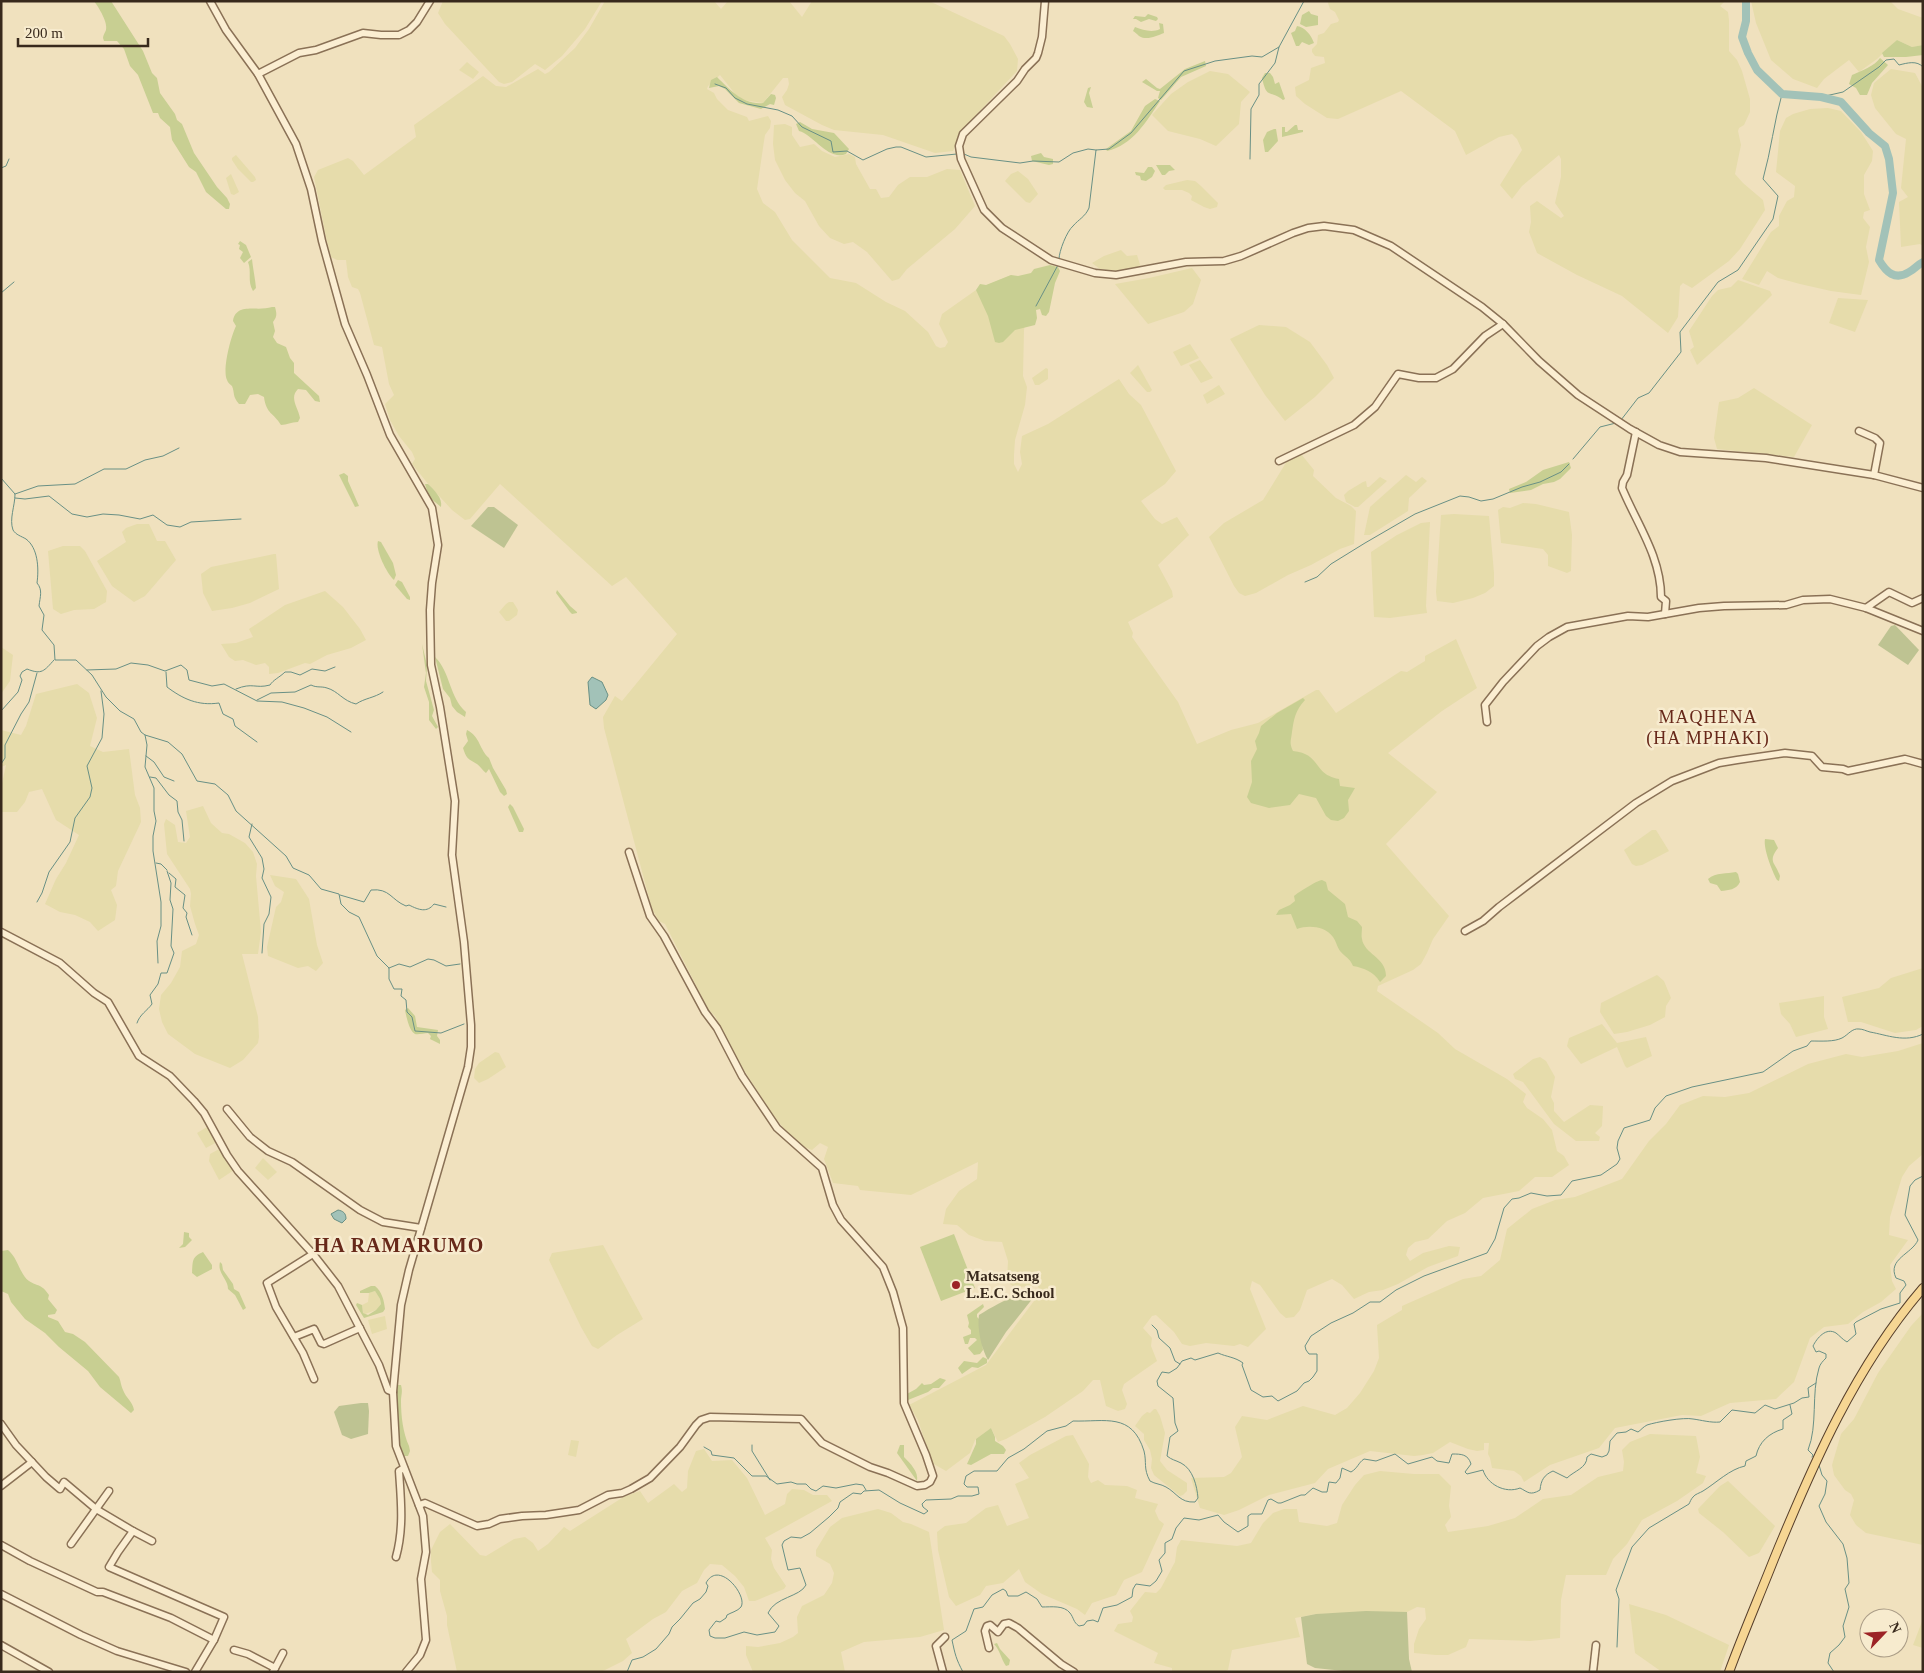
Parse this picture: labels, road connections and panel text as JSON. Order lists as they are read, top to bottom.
{
  "districts": ["MAQHENA (HA MPHAKI)", "HA RAMARUMO"],
  "places": ["Matsatseng L.E.C. School"],
  "scale_bar": "200 m",
  "north": "top right"
}
